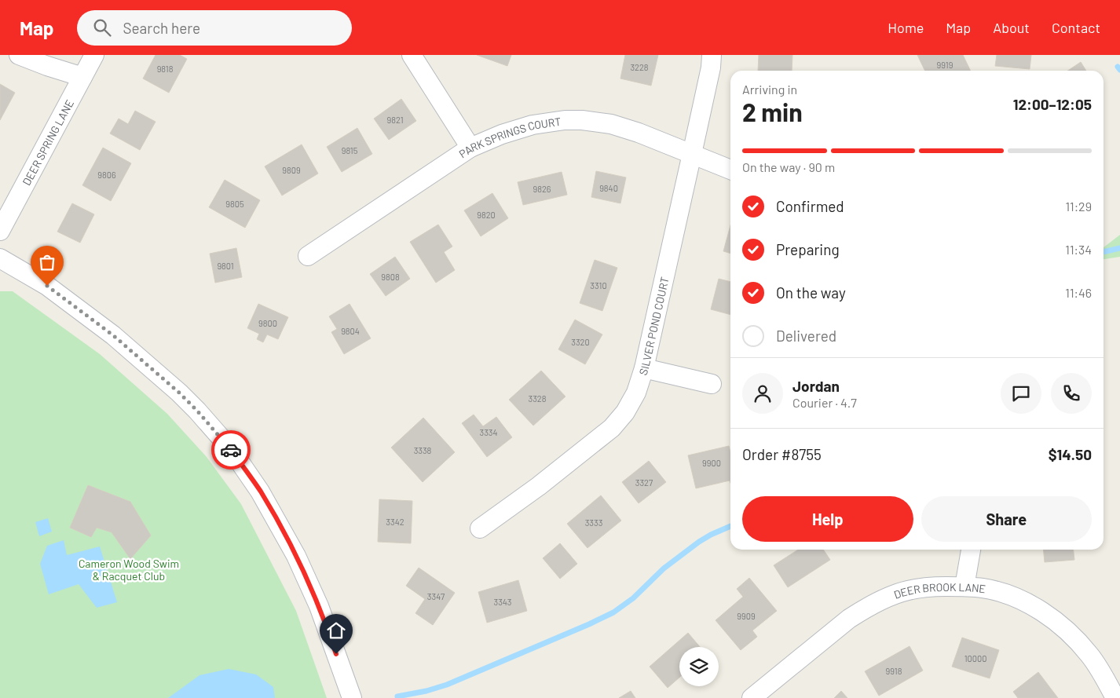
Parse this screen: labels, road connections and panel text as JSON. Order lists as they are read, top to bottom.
{
  "streets": {
    "street": [
      "PARK SPRINGS COURT",
      "DEER SPRING LANE",
      "SILVER POND COURT",
      "DEER BROOK LANE"
    ]
  },
  "crossings": [
    ["PARK SPRINGS COURT", "SILVER POND COURT"]
  ],
  "parks": ["Cameron Wood Swim & Racquet Club"],
  "house_numbers": [
    "9919",
    "3228",
    "9818",
    "9821",
    "9815",
    "9809",
    "9806",
    "9840",
    "9826",
    "9805",
    "9820",
    "9801",
    "9808",
    "3310",
    "9800",
    "9804",
    "3320",
    "3328",
    "3334",
    "3338",
    "9900",
    "3327",
    "3342",
    "3333",
    "3347",
    "3343",
    "9909",
    "10000",
    "9918"
  ],
  "page": {
    "header": "Map",
    "search": "Search here",
    "nav": [
      "Home",
      "Map",
      "About",
      "Contact"
    ],
    "heading": ["2 min", "Arriving in", "12:00–12:05"],
    "panel": [
      "Jordan",
      "Courier · 4.7",
      "Order #8755",
      "$14.50"
    ],
    "bar": "On the way · 90 m",
    "list": [
      ["Confirmed", "11:29"],
      ["Preparing", "11:34"],
      ["On the way", "11:46"],
      "Delivered"
    ],
    "buttons": ["Help", "Share"]
  }
}
